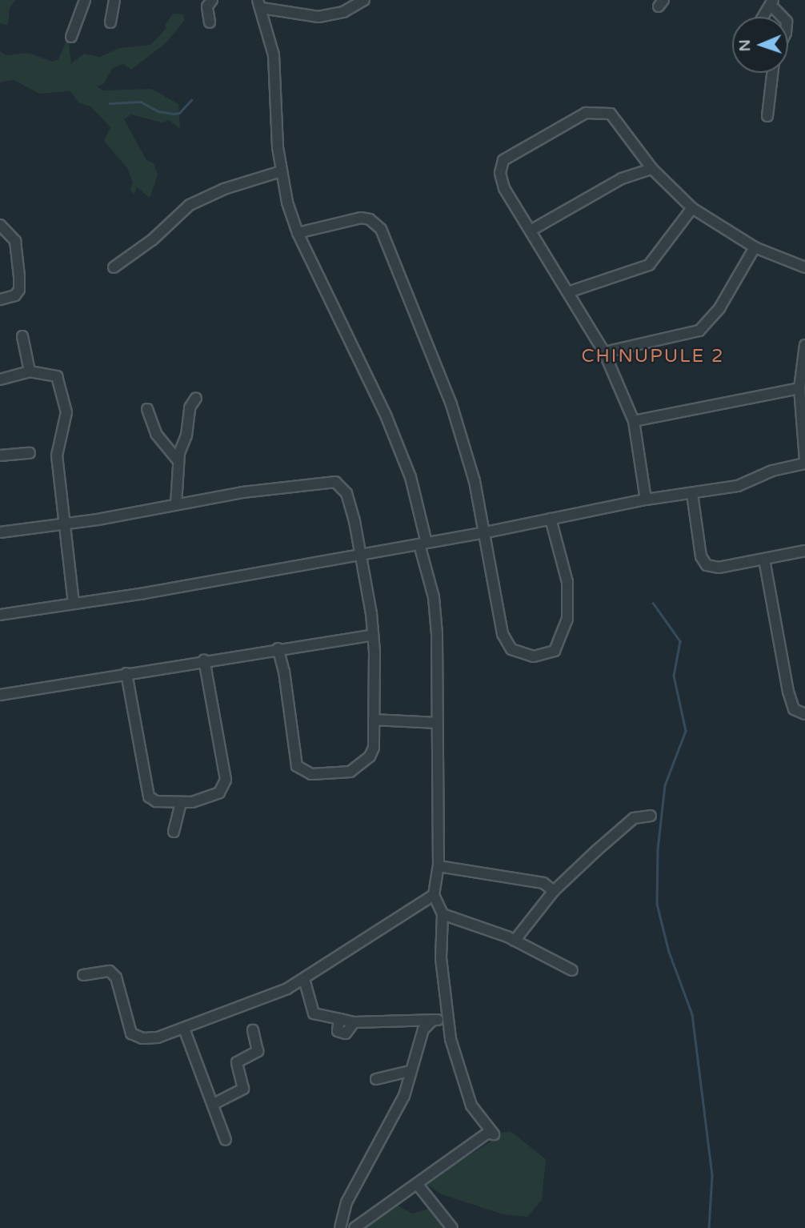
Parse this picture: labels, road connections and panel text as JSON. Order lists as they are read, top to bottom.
{
  "districts": ["CHINUPULE 2"],
  "north": "left"
}
